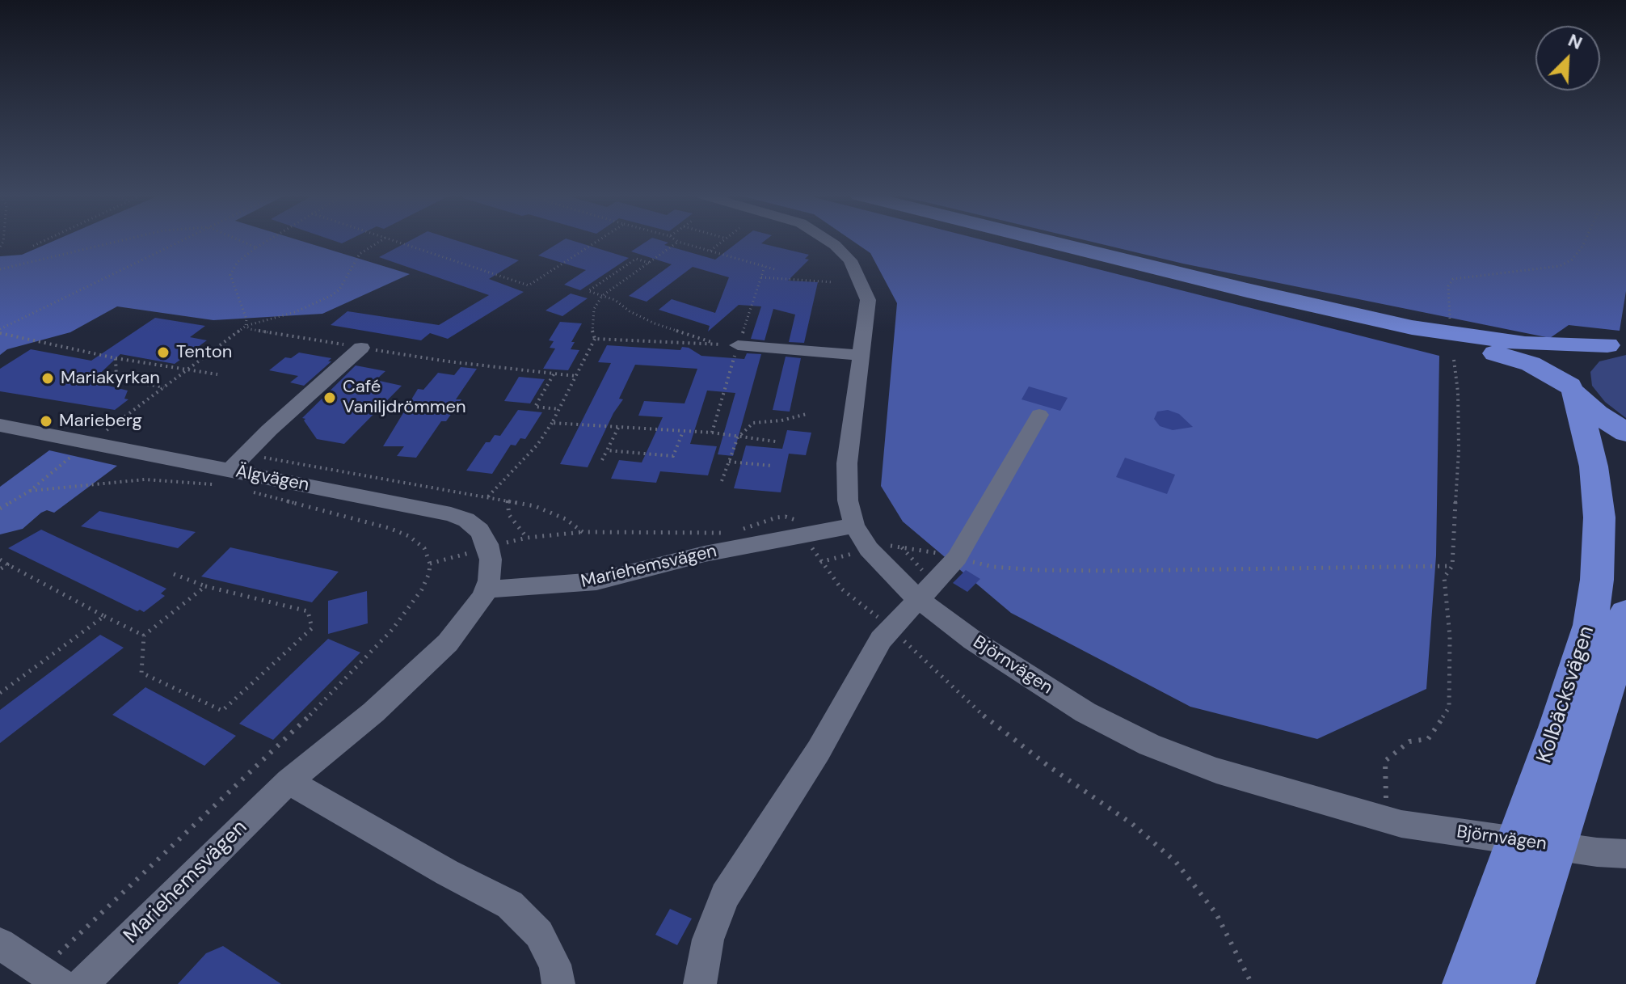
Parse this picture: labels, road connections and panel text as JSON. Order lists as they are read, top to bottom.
{
  "streets": {
    "highway": ["Kolbäcksvägen"],
    "street": ["Älgvägen", "Mariehemsvägen", "Björnvägen"]
  },
  "crossings": [
    ["Älgvägen", "Mariehemsvägen"],
    ["Mariehemsvägen", "Björnvägen"]
  ],
  "places": [
    "Tenton",
    "Mariakyrkan",
    "Café Vaniljdrömmen",
    "Marieberg"
  ],
  "north": "top right"
}
